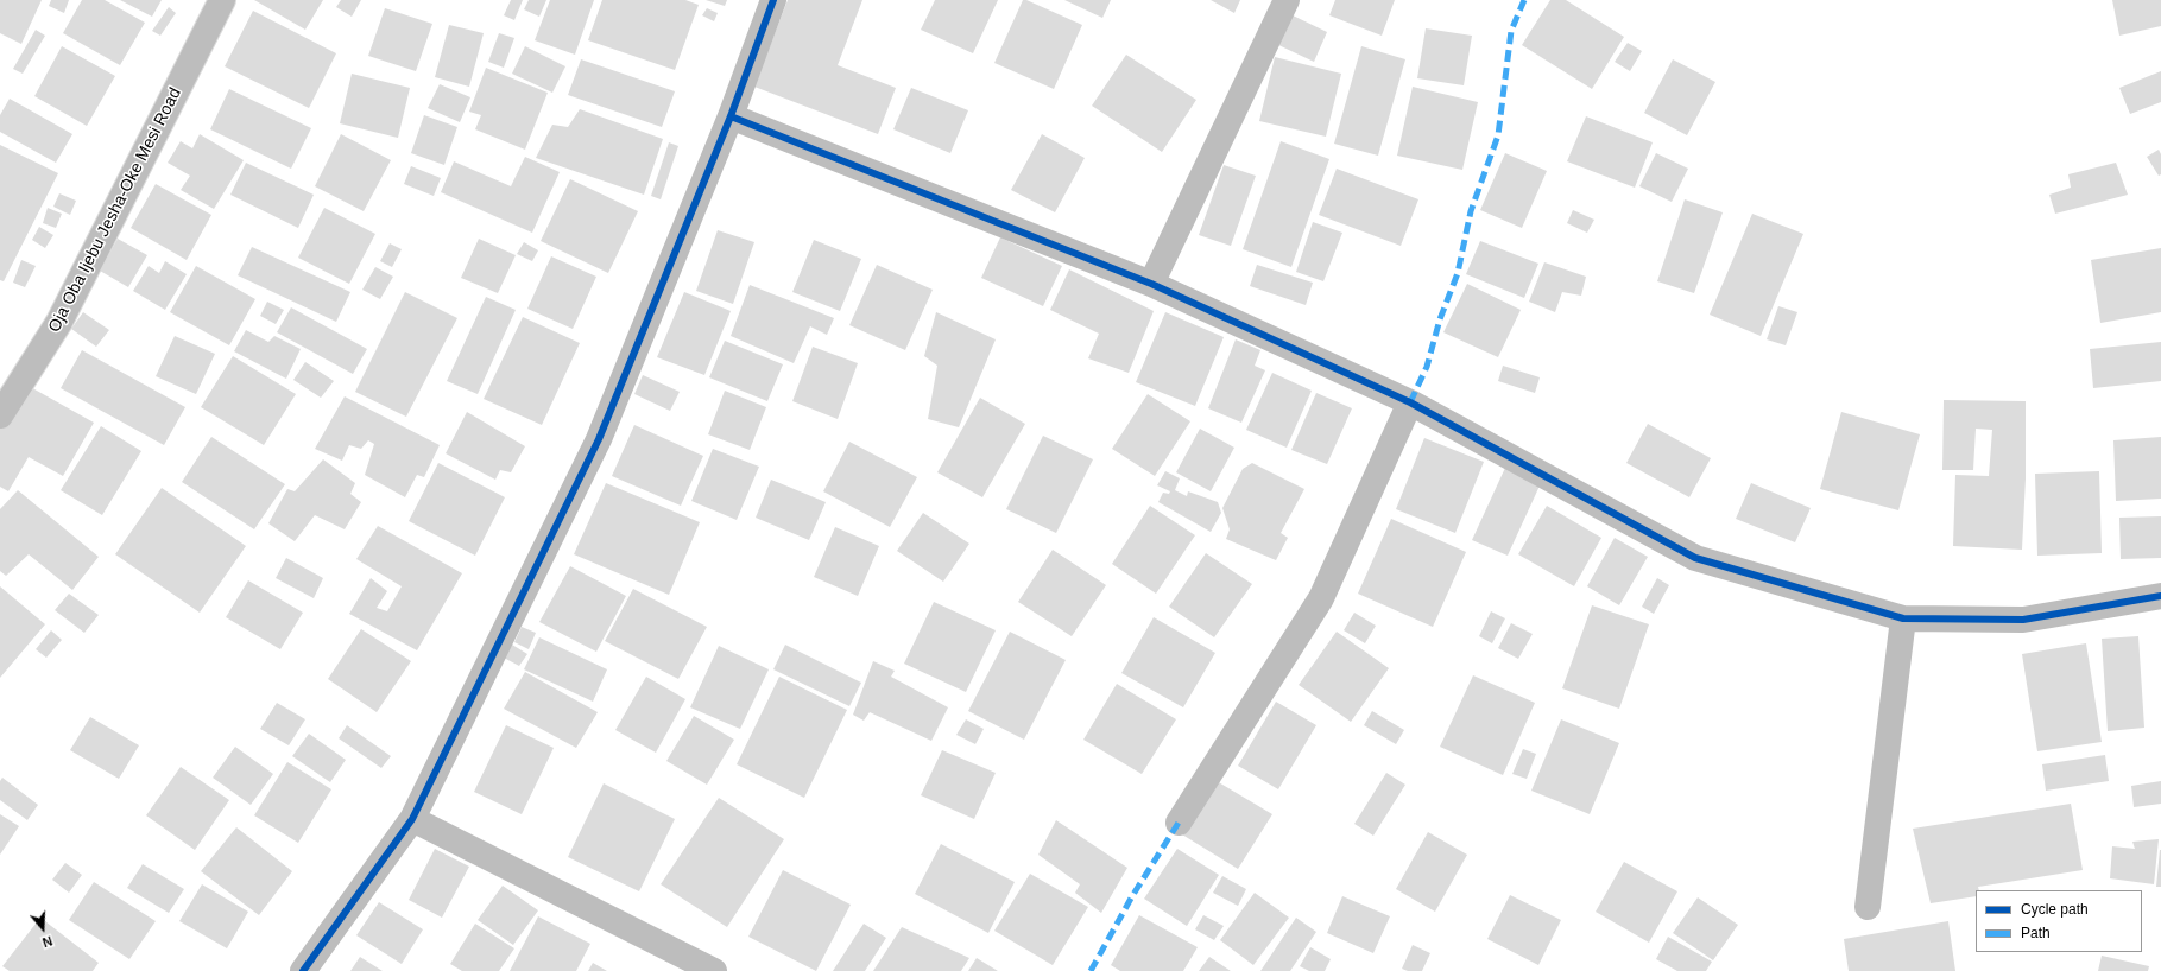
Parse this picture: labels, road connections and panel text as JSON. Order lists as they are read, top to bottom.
{
  "streets": {
    "street": ["Oja Oba Ijebu Jesha-Oke Mesi Road"]
  },
  "legend": ["Cycle path", "Path"],
  "north": "bottom"
}
